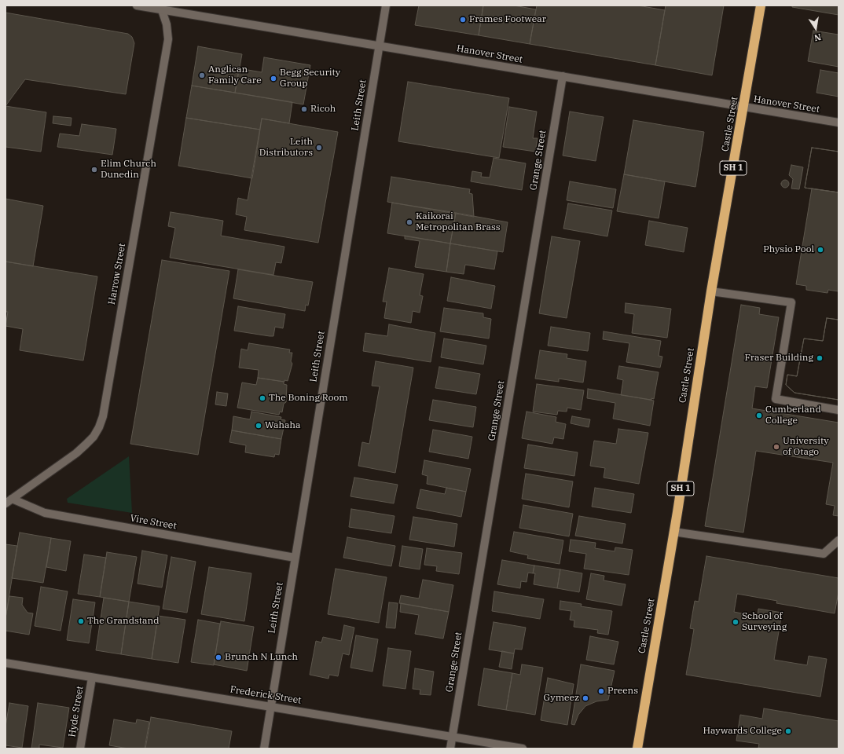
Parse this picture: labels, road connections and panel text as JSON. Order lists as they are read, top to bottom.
{
  "streets": {
    "highway": ["Castle Street", "SH 1"],
    "street": [
      "Hanover Street",
      "Leith Street",
      "Grange Street",
      "Harrow Street",
      "Vire Street",
      "Frederick Street",
      "Hyde Street"
    ]
  },
  "crossings": [
    ["Hanover Street", "Leith Street"],
    ["Hanover Street", "Castle Street"],
    ["Hanover Street", "Grange Street"],
    ["Hanover Street", "Harrow Street"],
    ["Leith Street", "Vire Street"],
    ["Leith Street", "Frederick Street"],
    ["Grange Street", "Frederick Street"],
    ["Harrow Street", "Vire Street"],
    ["Frederick Street", "Hyde Street"]
  ],
  "places": [
    "Frames Footwear",
    "Anglican Family Care",
    "Begg Security Group",
    "Ricoh",
    "Leith Distributors",
    "Elim Church Dunedin",
    "Kaikorai Metropolitan Brass",
    "Physio Pool",
    "Fraser Building",
    "The Boning Room",
    "Cumberland College",
    "Wahaha",
    "University of Otago",
    "The Grandstand",
    "School of Surveying",
    "Brunch N Lunch",
    "Preens",
    "Gymeez",
    "Haywards College"
  ],
  "north": "bottom"
}
